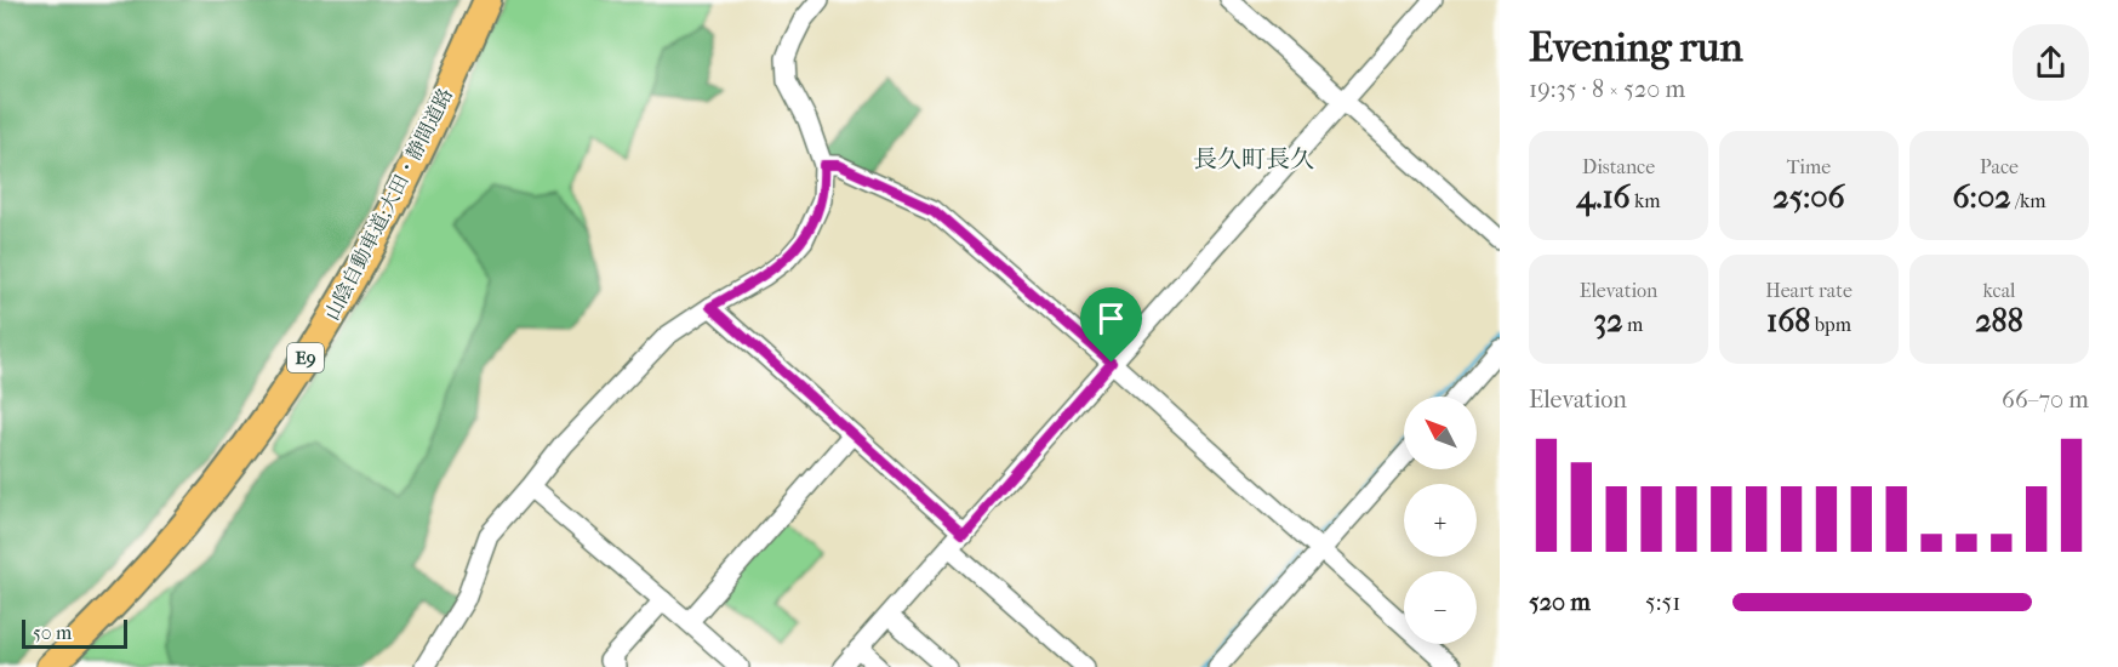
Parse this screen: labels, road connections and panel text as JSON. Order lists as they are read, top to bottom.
{
  "streets": {
    "highway": ["山陰自動車道;大田・静間道路", "E9"]
  },
  "districts": ["長久町長久"],
  "scale_bar": "50 m",
  "north": "top left",
  "page": {
    "heading": ["Evening run", "19:35 · 8 × 520 m"],
    "stats": [
      ["Distance", "4.16 km"],
      ["Time", "25:06"],
      ["Pace", "6:02 /km"],
      ["Elevation", "32 m"],
      ["Heart rate", "168 bpm"],
      ["kcal", "288"]
    ],
    "chart": ["Elevation", "66–70 m"],
    "map_buttons": ["+", "−"],
    "list": [
      {
        "name": "520 m",
        "note": "5:51"
      }
    ],
    "scale": "50 m"
  }
}
